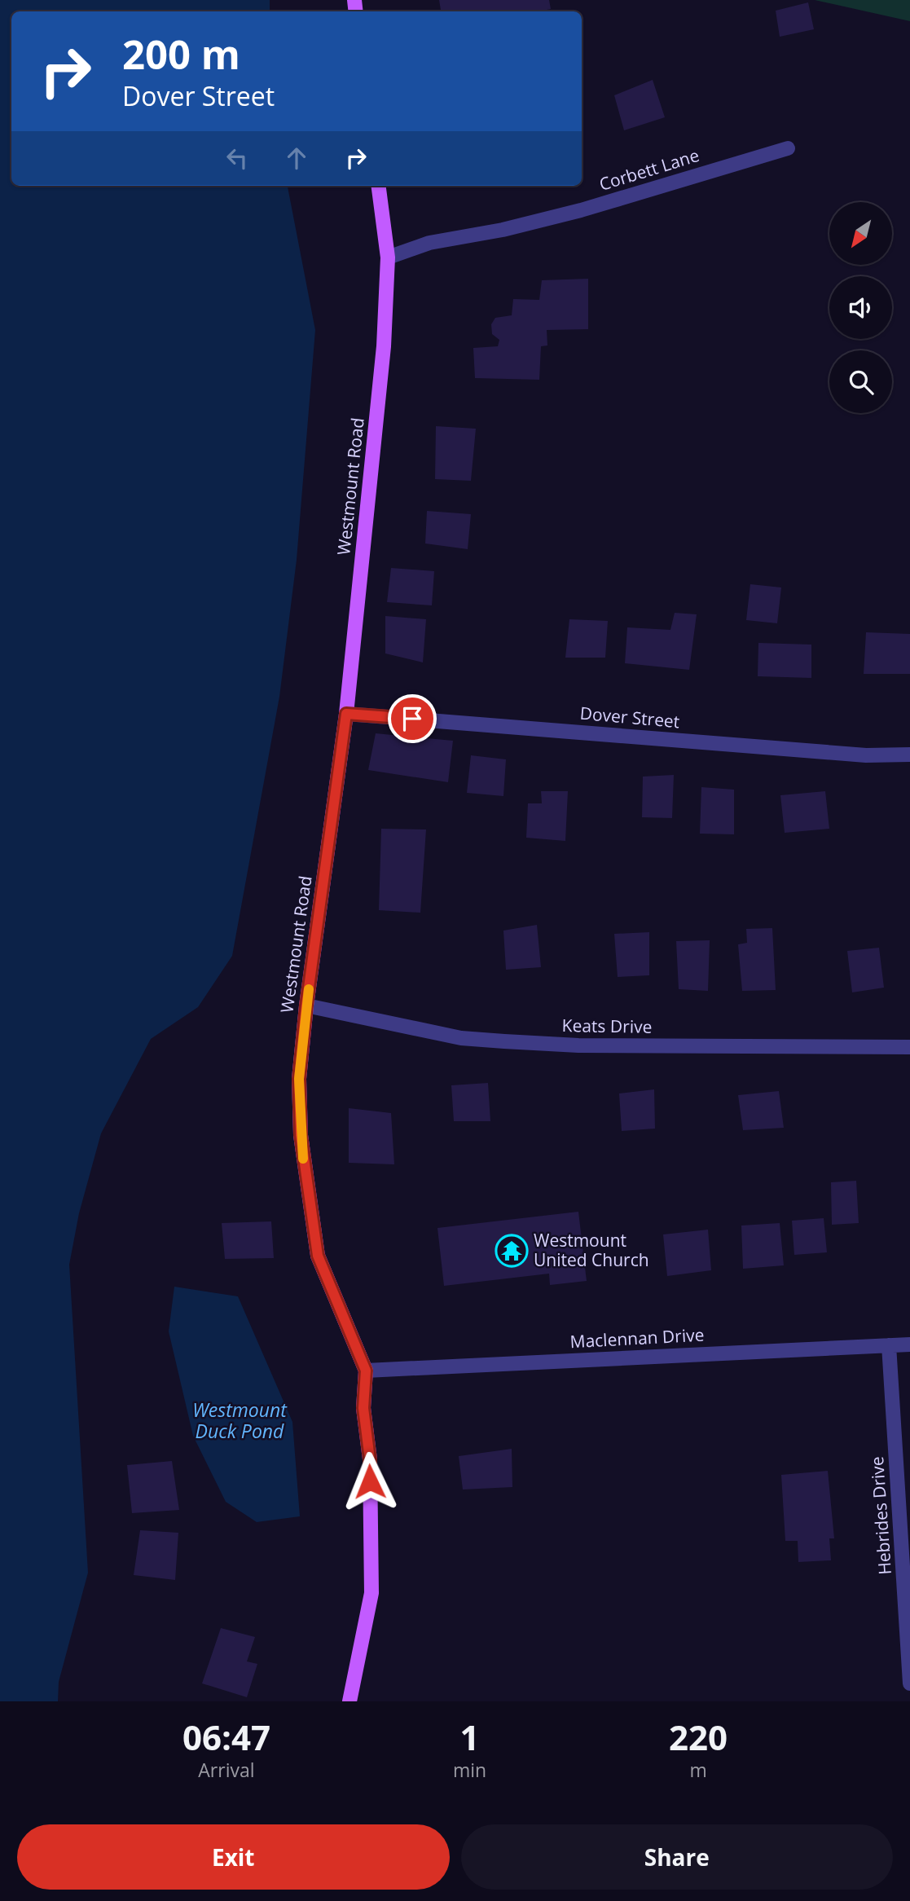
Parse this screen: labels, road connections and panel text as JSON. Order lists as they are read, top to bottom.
{
  "streets": {
    "main road": ["Westmount Road"],
    "street": [
      "Corbett Lane",
      "Dover Street",
      "Keats Drive",
      "Maclennan Drive",
      "Hebrides Drive"
    ]
  },
  "crossings": [
    ["Corbett Lane", "Westmount Road"],
    ["Westmount Road", "Dover Street"],
    ["Westmount Road", "Keats Drive"],
    ["Westmount Road", "Maclennan Drive"],
    ["Maclennan Drive", "Hebrides Drive"]
  ],
  "water": ["Westmount Duck Pond"],
  "places": {
    "temple": ["Westmount United Church"]
  },
  "north": "bottom left",
  "page": {
    "turn": ["200 m", "Dover Street"],
    "eta": [
      "06:47",
      "Arrival",
      "1",
      "min",
      "220",
      "m"
    ],
    "buttons": ["Exit", "Share"]
  }
}
